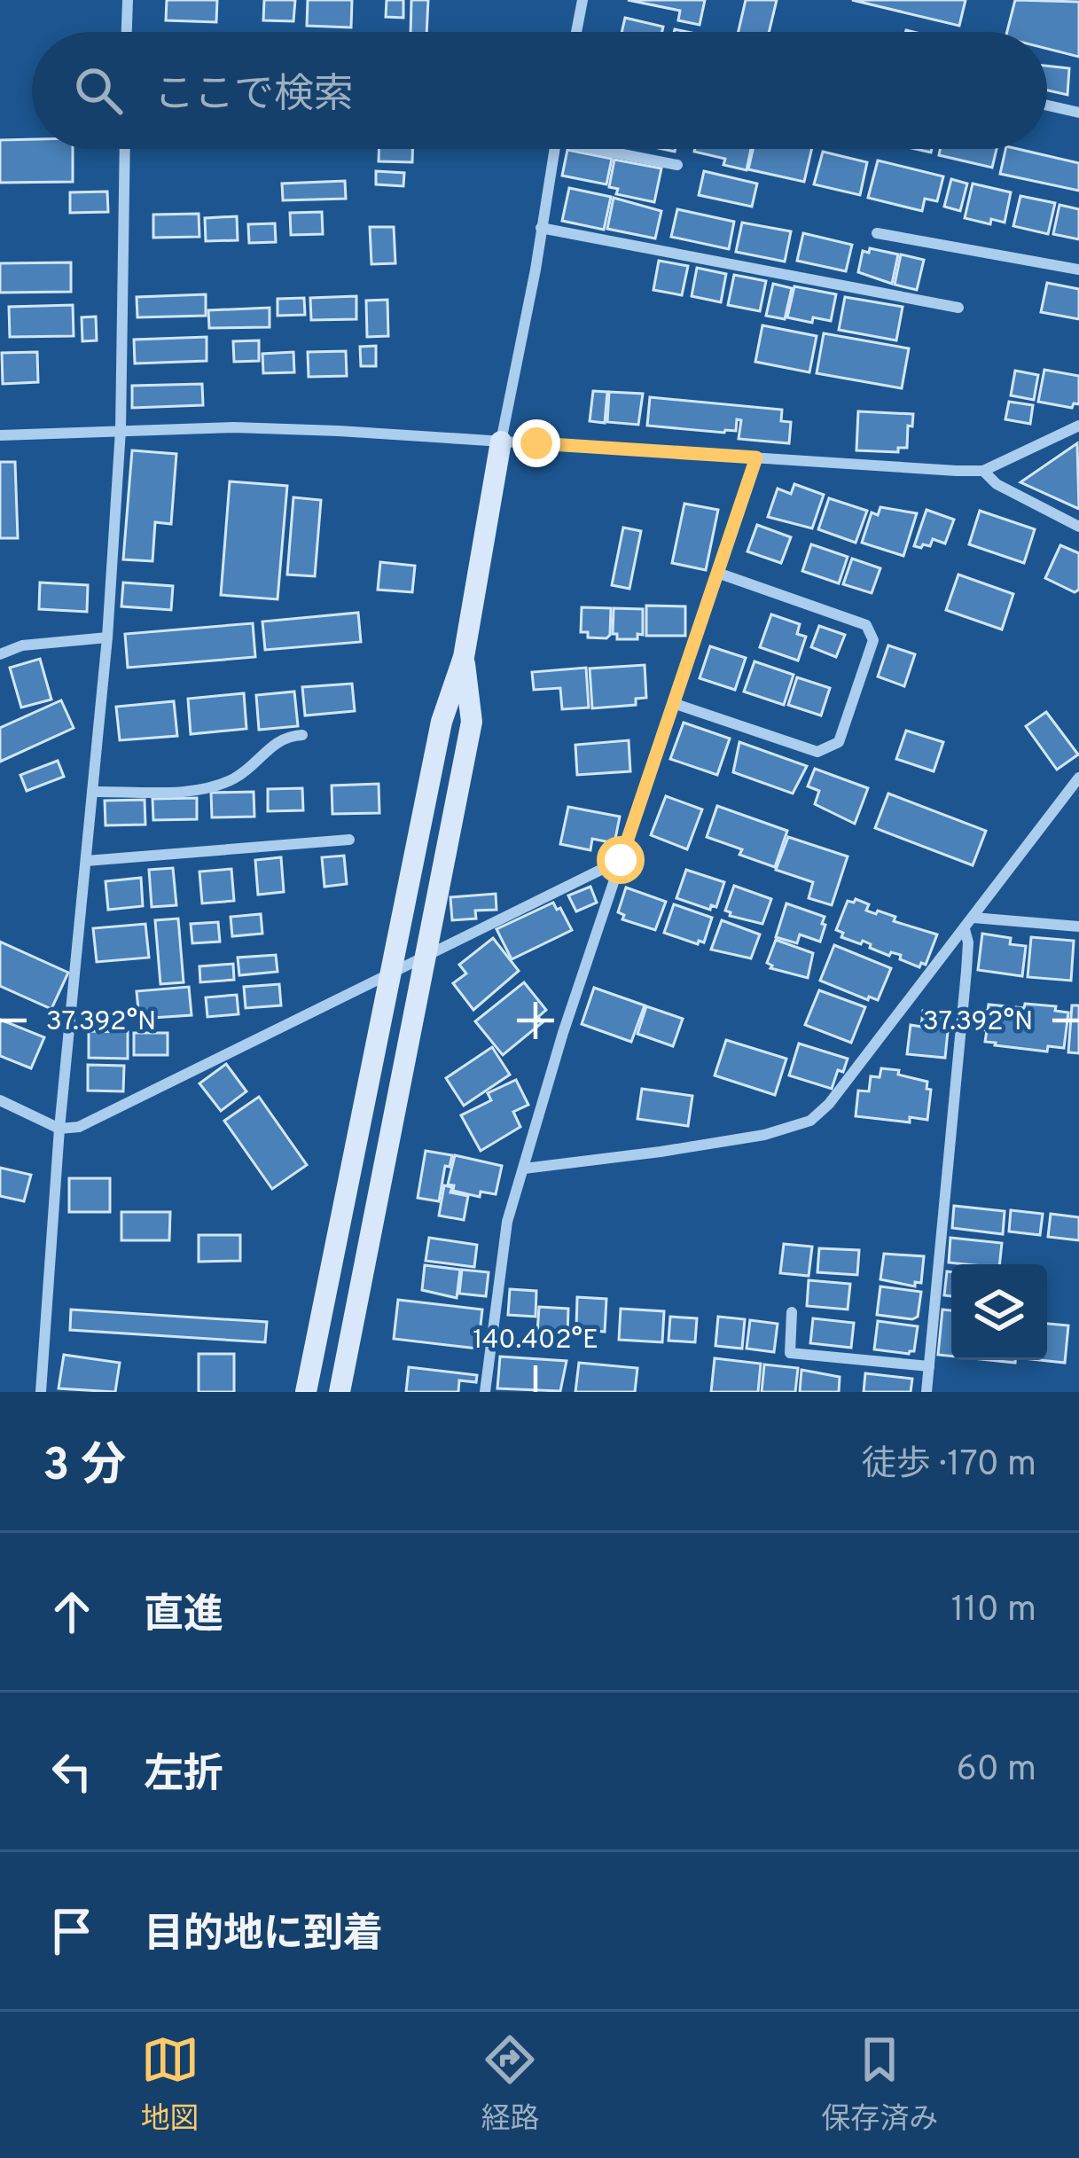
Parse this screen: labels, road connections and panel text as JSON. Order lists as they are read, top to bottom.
{
  "page": {
    "search": "ここで検索",
    "heading": ["3 分", "徒歩 · 170 m"],
    "list": [
      ["直進", "110 m"],
      ["左折", "60 m"],
      "目的地に到着"
    ],
    "nav": ["地図", "経路", "保存済み"]
  },
  "coordinates": ["37.392°N", "140.402°E"]
}
